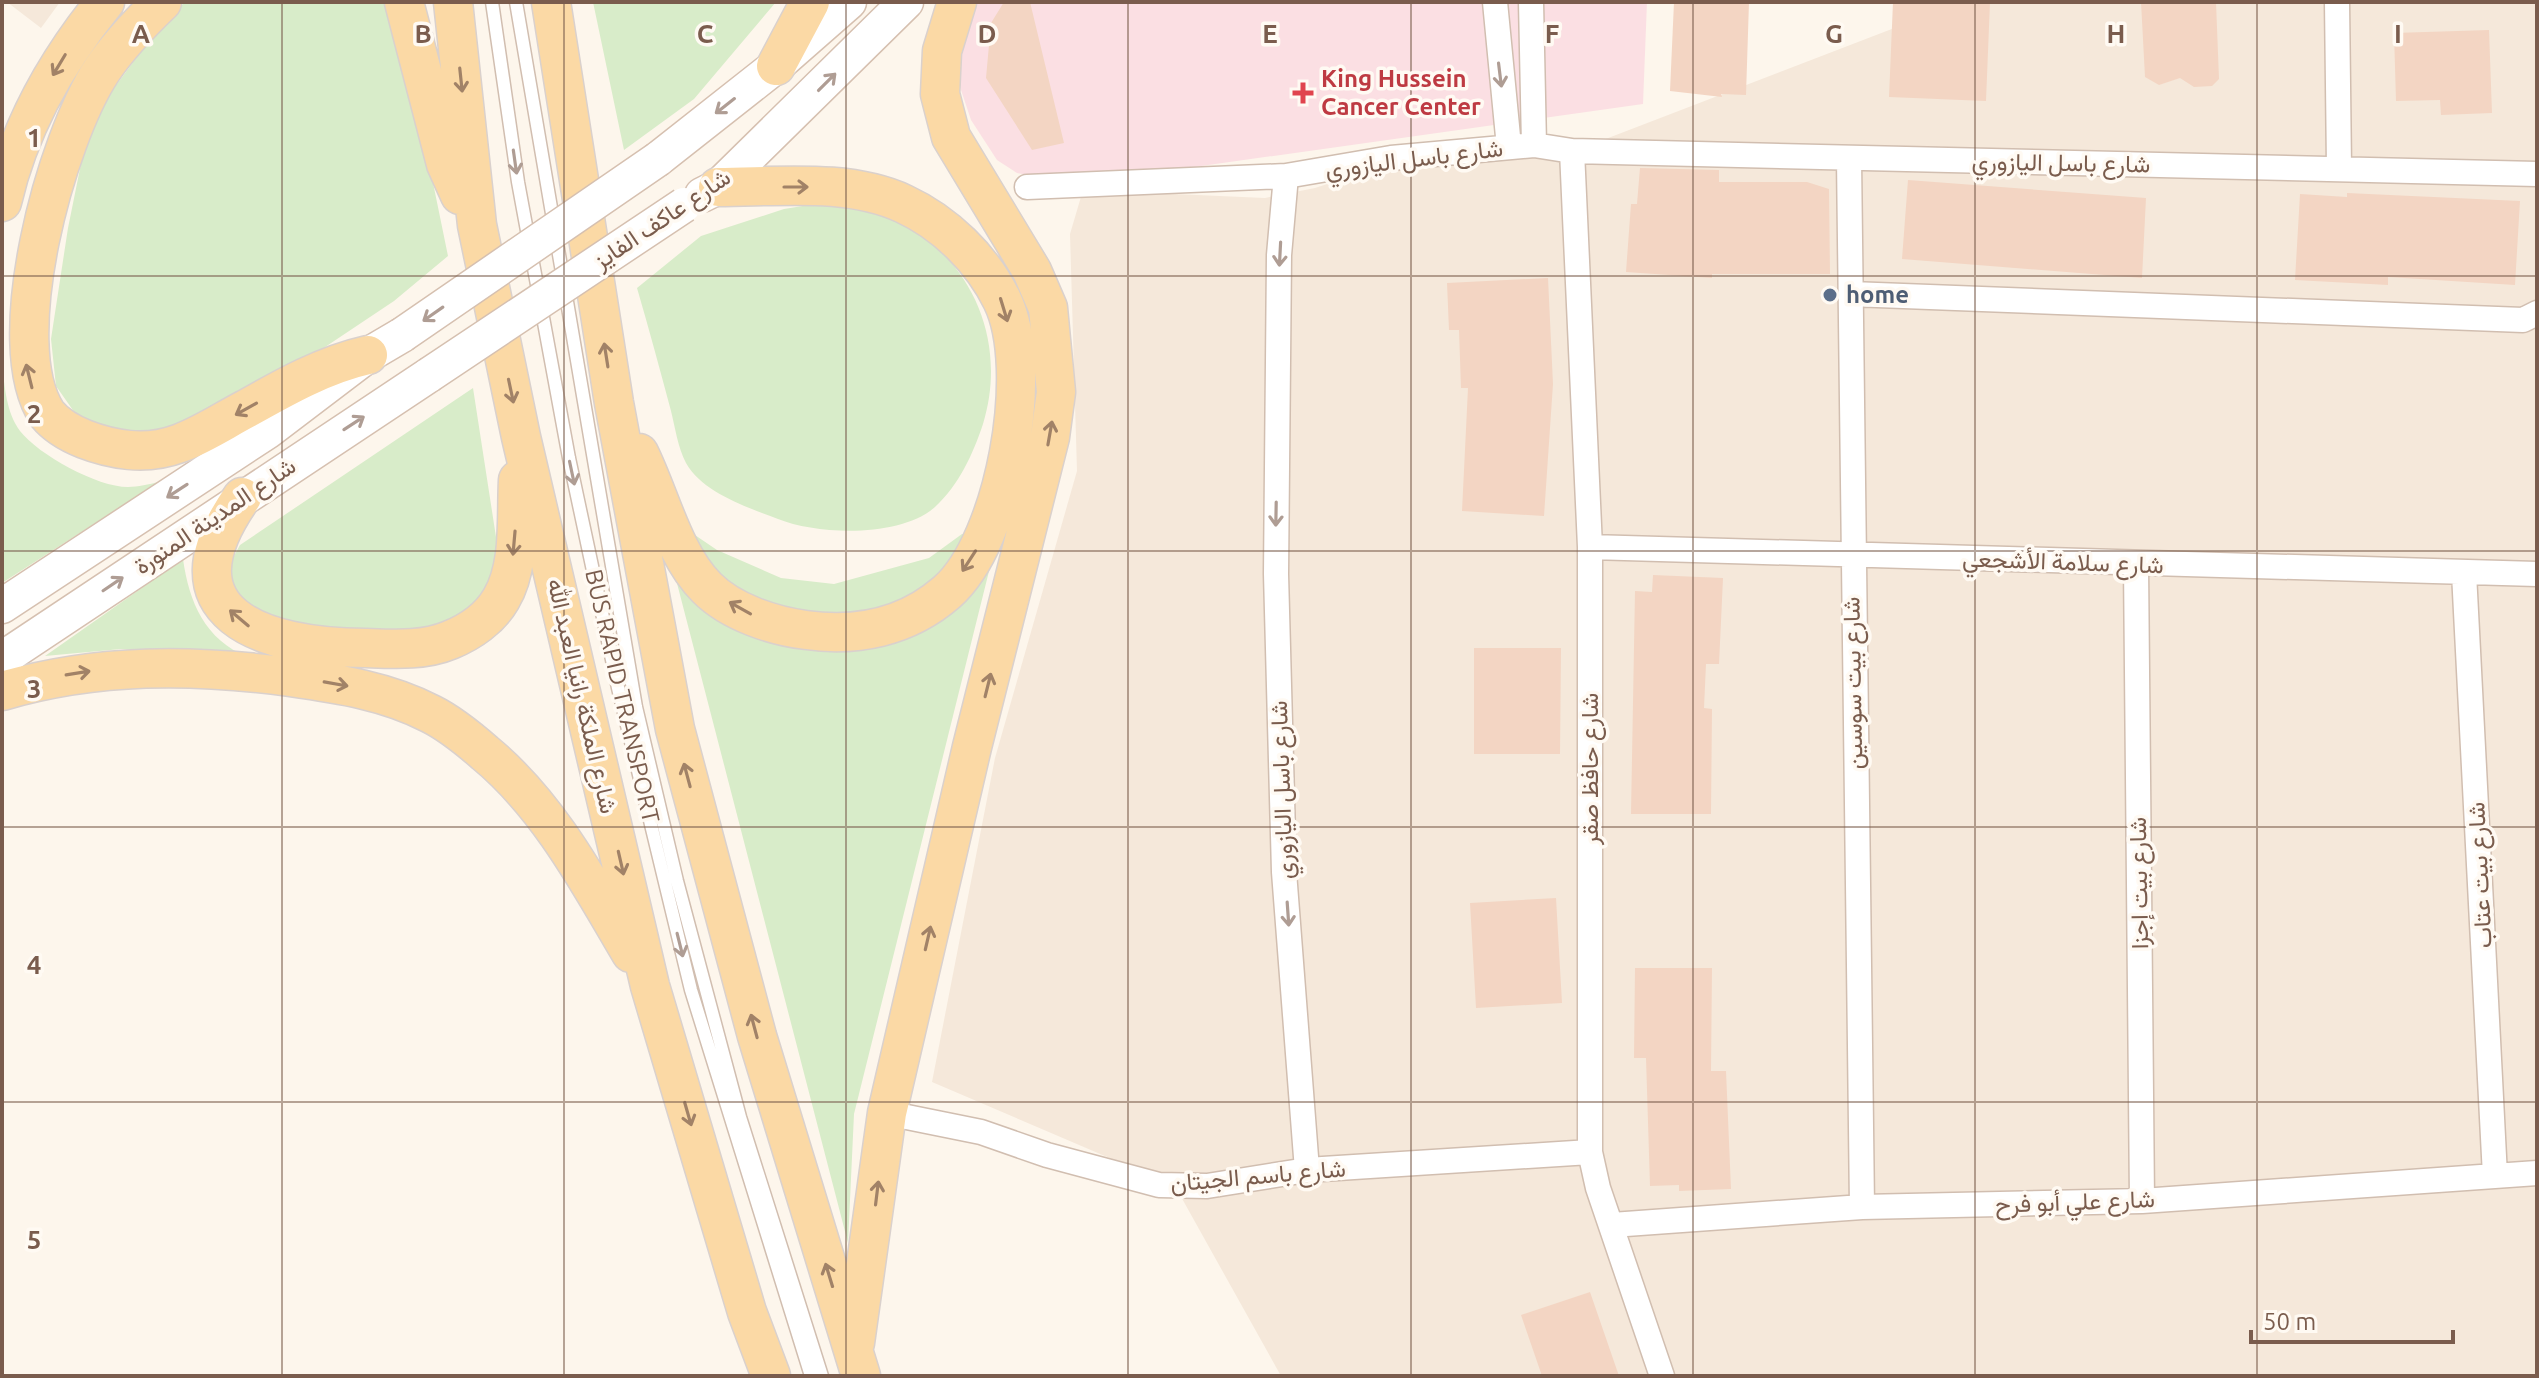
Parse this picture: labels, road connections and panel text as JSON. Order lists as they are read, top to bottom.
{
  "streets": {
    "main road": ["شارع عاكف الفايز", "شارع المدينة المنورة", "شارع الملكة رانيا العبد الله"],
    "street": [
      "شارع باسل اليازوري",
      "شارع سلامة الأشجعي",
      "شارع بيت سوسين",
      "شارع حافظ صقر",
      "شارع بيت عتاب",
      "شارع بيت إجزا",
      "شارع باسم الجيتان",
      "شارع علي أبو فرح"
    ],
    "lane": ["BUS RAPID TRANSPORT"]
  },
  "crossings": [
    ["شارع باسل اليازوري", "شارع بيت سوسين"],
    ["شارع باسل اليازوري", "شارع حافظ صقر"],
    ["شارع باسل اليازوري", "شارع باسم الجيتان"],
    ["شارع عاكف الفايز", "شارع المدينة المنورة"],
    ["شارع سلامة الأشجعي", "شارع بيت سوسين"],
    ["شارع سلامة الأشجعي", "شارع حافظ صقر"],
    ["شارع سلامة الأشجعي", "شارع بيت عتاب"],
    ["شارع سلامة الأشجعي", "شارع بيت إجزا"],
    ["شارع بيت سوسين", "شارع علي أبو فرح"],
    ["شارع حافظ صقر", "شارع باسم الجيتان"],
    ["شارع حافظ صقر", "شارع علي أبو فرح"],
    ["شارع بيت عتاب", "شارع علي أبو فرح"],
    ["شارع بيت إجزا", "شارع علي أبو فرح"]
  ],
  "one_way": ["شارع باسل اليازوري"],
  "places": {
    "health": ["King Hussein Cancer Center"],
    "other": ["home"]
  },
  "scale_bar": "50 m",
  "grid": {
    "columns": [
      "A",
      "B",
      "C",
      "D",
      "E",
      "F",
      "G",
      "H",
      "I"
    ],
    "rows": [
      "1",
      "2",
      "3",
      "4",
      "5"
    ]
  }
}
